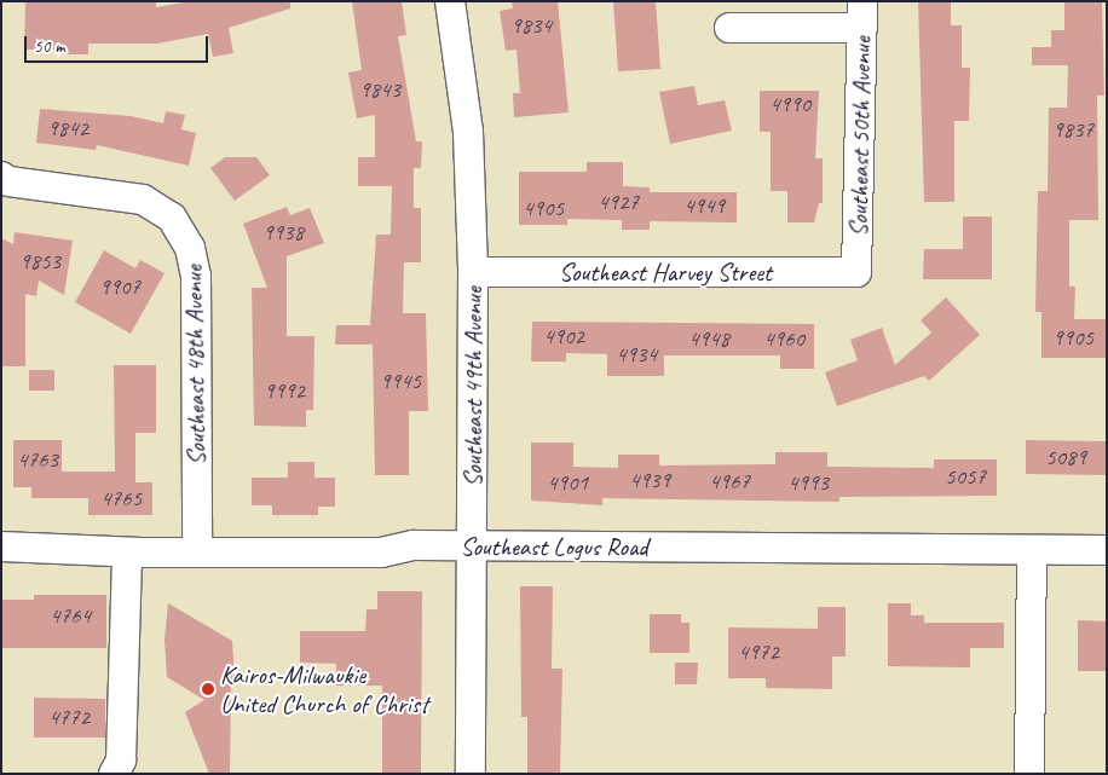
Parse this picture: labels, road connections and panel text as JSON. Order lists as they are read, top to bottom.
{
  "streets": {
    "street": [
      "Southeast 50th Avenue",
      "Southeast Harvey Street",
      "Southeast 48th Avenue",
      "Southeast 49th Avenue",
      "Southeast Logus Road"
    ]
  },
  "crossings": [
    ["Southeast 50th Avenue", "Southeast Harvey Street"],
    ["Southeast Harvey Street", "Southeast 49th Avenue"],
    ["Southeast 48th Avenue", "Southeast Logus Road"],
    ["Southeast 49th Avenue", "Southeast Logus Road"]
  ],
  "places": ["Kairos-Milwaukie United Church of Christ"],
  "house_numbers": [
    "9834",
    "9843",
    "4990",
    "9842",
    "9837",
    "4927",
    "4949",
    "4905",
    "9938",
    "9853",
    "9907",
    "4902",
    "9905",
    "4948",
    "4960",
    "4934",
    "9945",
    "9992",
    "5089",
    "4763",
    "5057",
    "4939",
    "4967",
    "4901",
    "4993",
    "4765",
    "4764",
    "4972",
    "4772"
  ],
  "scale_bar": "50 m"
}
